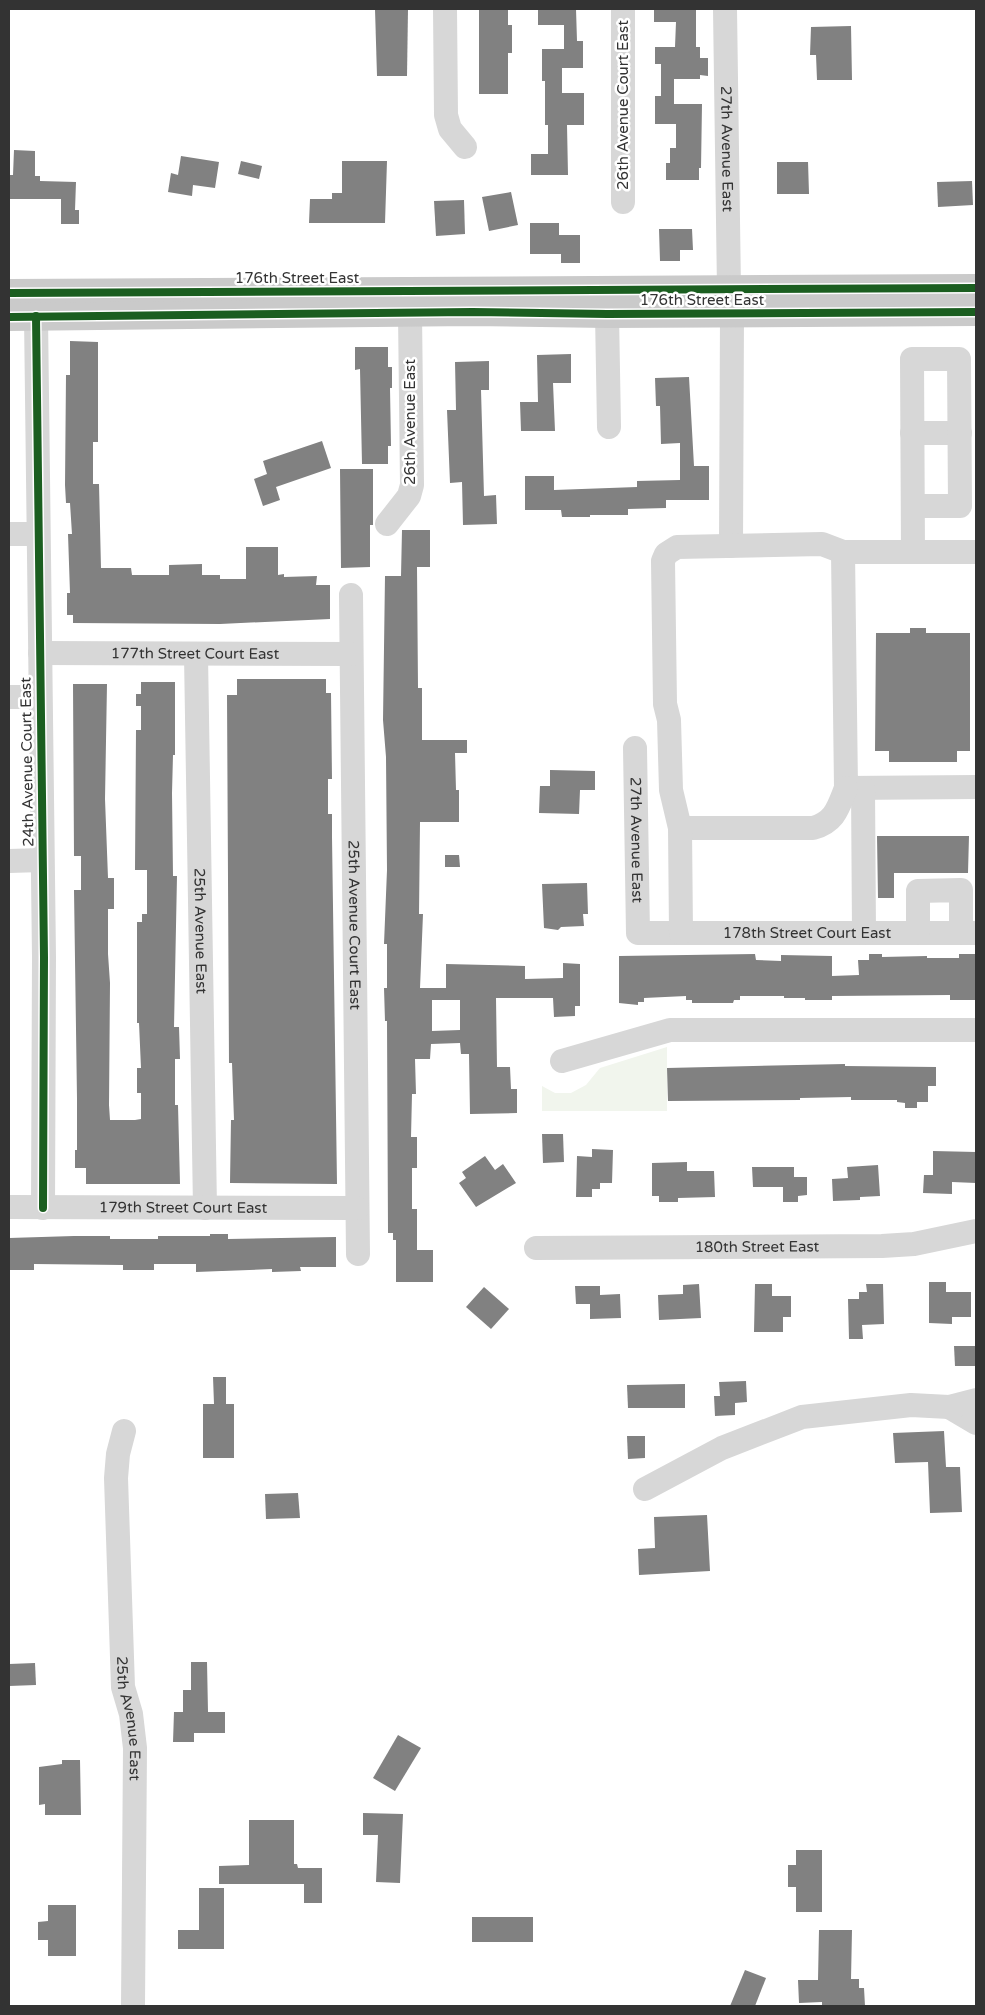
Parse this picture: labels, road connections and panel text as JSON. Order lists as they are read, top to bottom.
{
  "streets": {
    "main road": ["176th Street East"],
    "street": [
      "26th Avenue Court East",
      "27th Avenue East",
      "26th Avenue East",
      "177th Street Court East",
      "24th Avenue Court East",
      "25th Avenue Court East",
      "25th Avenue East",
      "178th Street Court East",
      "179th Street Court East",
      "180th Street East"
    ]
  },
  "crossings": [
    ["27th Avenue East", "176th Street East"],
    ["27th Avenue East", "178th Street Court East"],
    ["176th Street East", "26th Avenue East"],
    ["176th Street East", "24th Avenue Court East"],
    ["177th Street Court East", "24th Avenue Court East"],
    ["177th Street Court East", "25th Avenue Court East"],
    ["177th Street Court East", "25th Avenue East"],
    ["24th Avenue Court East", "179th Street Court East"],
    ["25th Avenue Court East", "179th Street Court East"],
    ["25th Avenue East", "179th Street Court East"]
  ]
}
